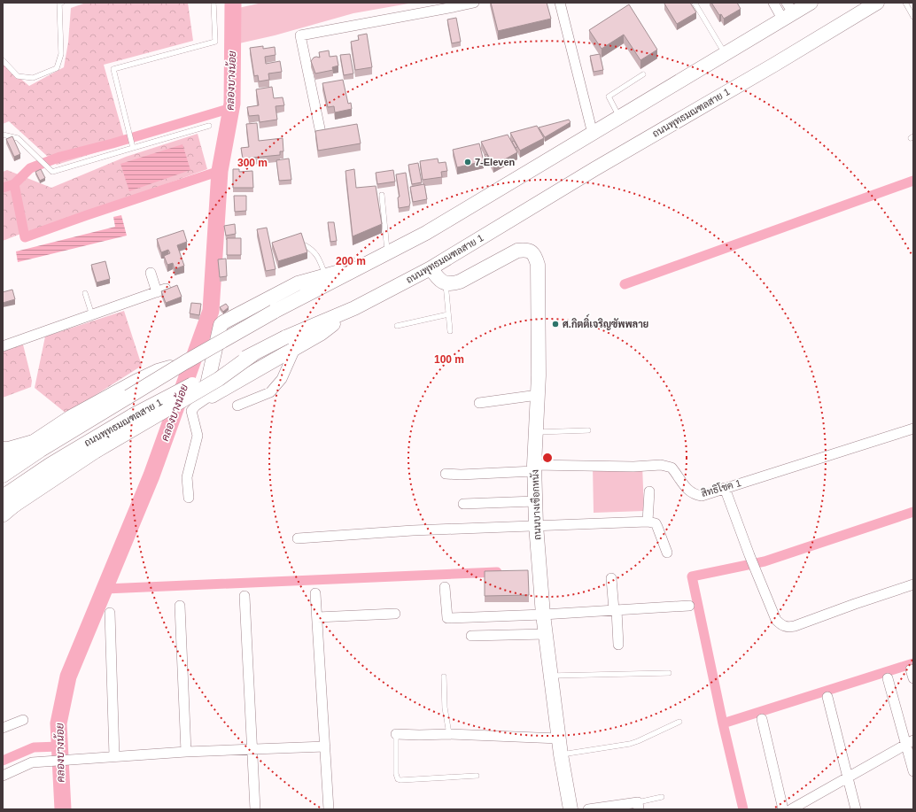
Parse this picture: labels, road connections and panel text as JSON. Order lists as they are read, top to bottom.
{
  "streets": {
    "main road": ["ถนนพุทธมณฑลสาย 1", "ถนนบางเชือกหนัง"],
    "street": ["สิทธิโชค 1"]
  },
  "crossings": [
    ["สิทธิโชค 1", "ถนนบางเชือกหนัง"]
  ],
  "water": ["คลองบางน้อย"],
  "places": ["7-Eleven", "ศ.กิตติ์เจริญซัพพลาย"],
  "rings": ["300 m", "200 m", "100 m"]
}
